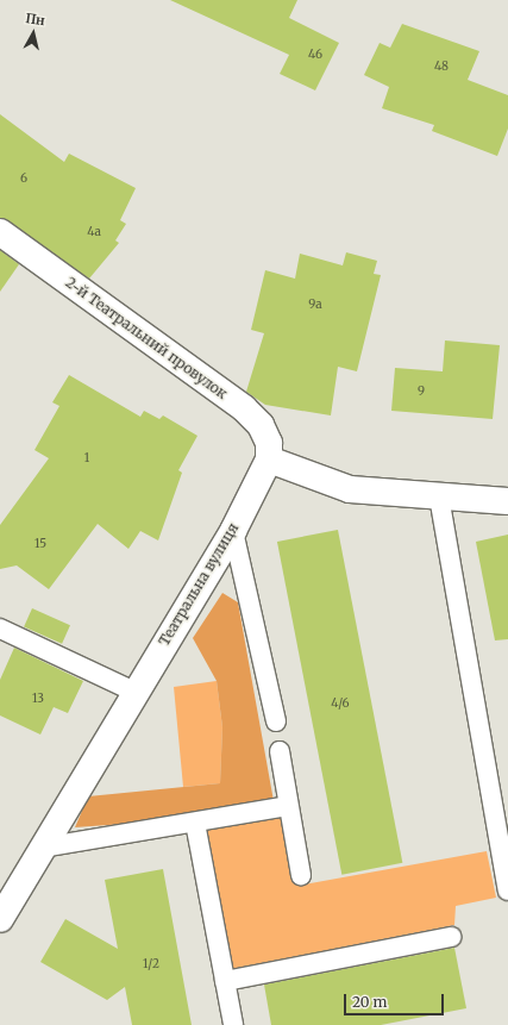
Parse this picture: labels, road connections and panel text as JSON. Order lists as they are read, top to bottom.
{
  "streets": {
    "street": ["2-й Театральний провулок", "Театральна вулиця"]
  },
  "crossings": [
    ["2-й Театральний провулок", "Театральна вулиця"]
  ],
  "house_numbers": [
    "46",
    "48",
    "6",
    "4а",
    "9а",
    "9",
    "1",
    "15",
    "13",
    "4/6",
    "1/2"
  ],
  "scale_bar": "20 m",
  "north": "top"
}
